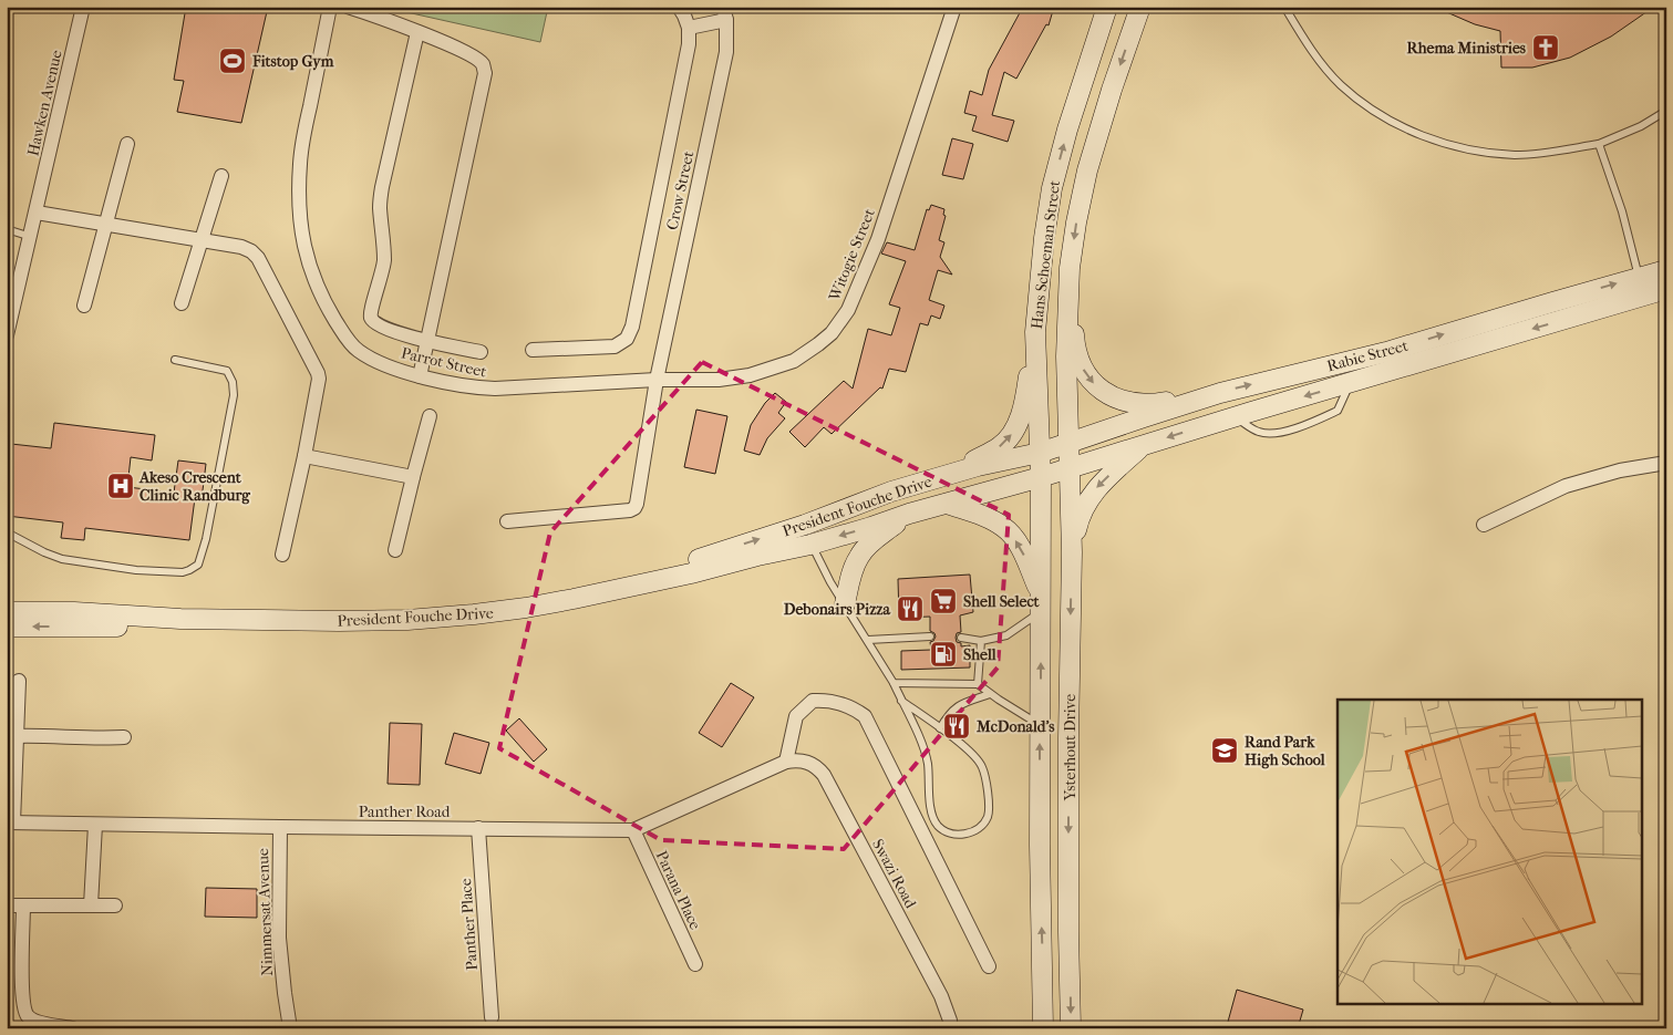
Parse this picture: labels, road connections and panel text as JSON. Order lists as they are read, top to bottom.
{
  "streets": {
    "street": [
      "Hawken Avenue",
      "Crow Street",
      "Witogie Street",
      "Hans Schoeman Street",
      "Rabie Street",
      "Parrot Street",
      "President Fouche Drive",
      "Ysterhout Drive",
      "Panther Road",
      "Swazi Road",
      "Parana Place",
      "Nimmersat Avenue",
      "Panther Place"
    ]
  },
  "crossings": [
    ["Crow Street", "Witogie Street"],
    ["Crow Street", "Parrot Street"],
    ["Witogie Street", "Parrot Street"],
    ["Hans Schoeman Street", "Rabie Street"],
    ["Hans Schoeman Street", "President Fouche Drive"],
    ["Hans Schoeman Street", "Ysterhout Drive"],
    ["Rabie Street", "President Fouche Drive"],
    ["Rabie Street", "Ysterhout Drive"],
    ["President Fouche Drive", "Ysterhout Drive"],
    ["Panther Road", "Swazi Road"],
    ["Panther Road", "Parana Place"],
    ["Panther Road", "Nimmersat Avenue"],
    ["Panther Road", "Panther Place"]
  ],
  "places": {
    "church": ["Rhema Ministries"],
    "sports": ["Fitstop Gym"],
    "hospital": ["Akeso Crescent Clinic Randburg"],
    "supermarket": ["Shell Select"],
    "restaurant": ["Debonairs Pizza", "McDonald's"],
    "fuel station": ["Shell"],
    "school or university": ["Rand Park High School"]
  }
}
